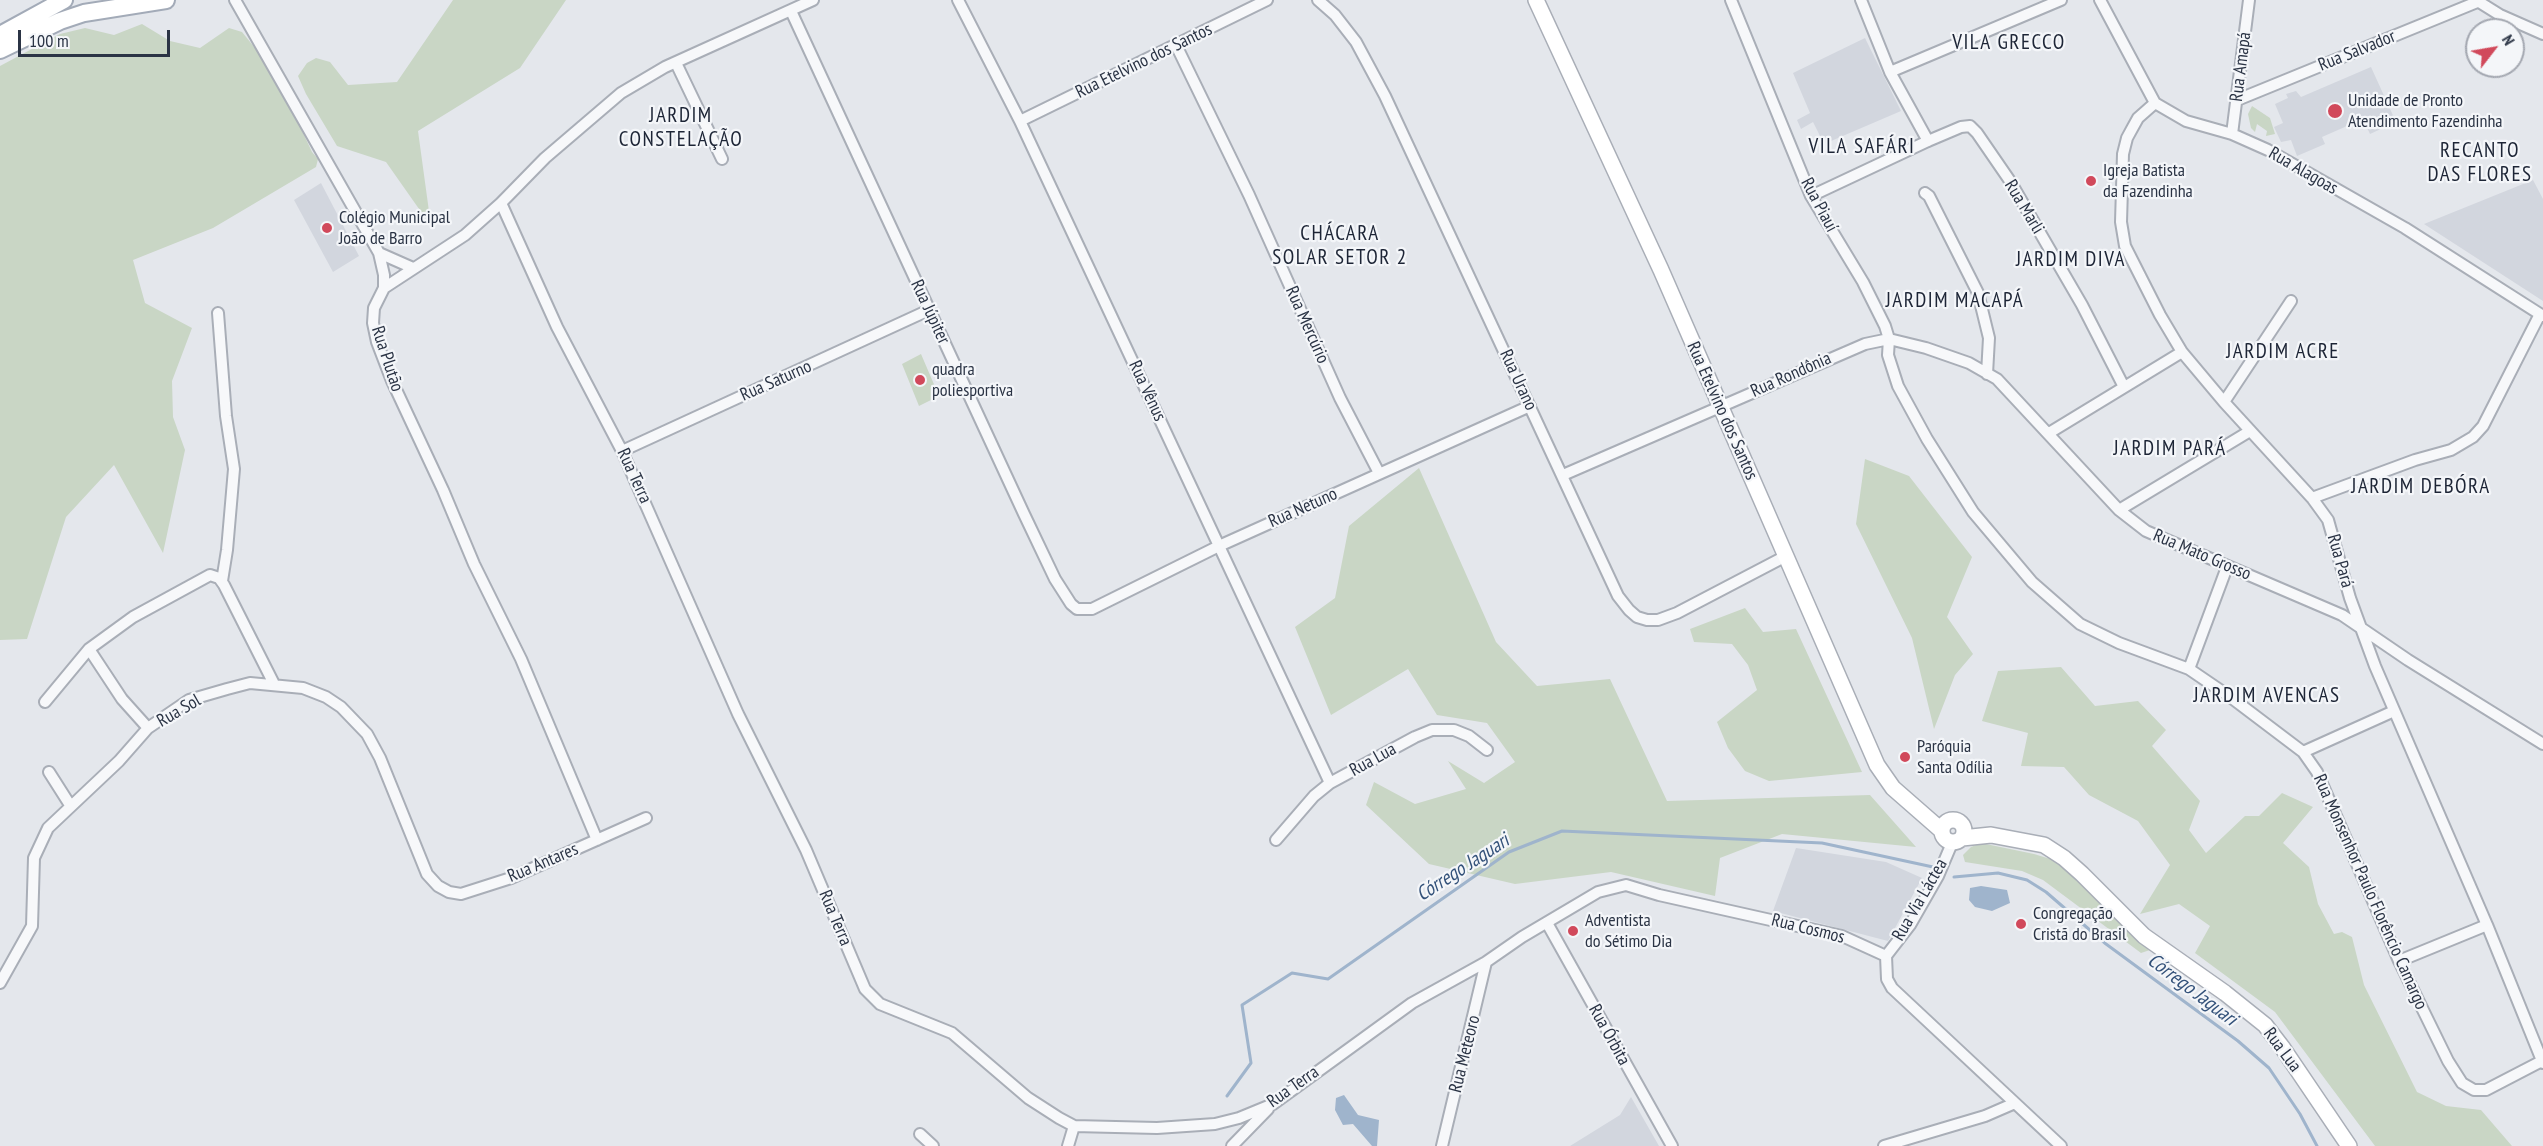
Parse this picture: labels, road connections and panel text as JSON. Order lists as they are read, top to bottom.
{
  "streets": {
    "street": [
      "Rua Salvador",
      "Rua Etelvino dos Santos",
      "Rua Amapá",
      "Rua Alagoas",
      "Rua Piauí",
      "Rua Marli",
      "Rua Júpiter",
      "Rua Mercúrio",
      "Rua Plutão",
      "Rua Rondônia",
      "Rua Urano",
      "Rua Saturno",
      "Rua Vênus",
      "Rua Terra",
      "Rua Netuno",
      "Rua Mato Grosso",
      "Rua Pará",
      "Rua Sol",
      "Rua Lua",
      "Rua Antares",
      "Rua Monsenhor Paulo Florêncio Camargo",
      "Rua Via Láctea",
      "Rua Cosmos",
      "Rua Órbita",
      "Rua Meteoro"
    ]
  },
  "crossings": [
    ["Rua Salvador", "Rua Amapá"],
    ["Rua Etelvino dos Santos", "Rua Mercúrio"],
    ["Rua Etelvino dos Santos", "Rua Rondônia"],
    ["Rua Etelvino dos Santos", "Rua Urano"],
    ["Rua Etelvino dos Santos", "Rua Vênus"],
    ["Rua Etelvino dos Santos", "Rua Lua"],
    ["Rua Etelvino dos Santos", "Rua Via Láctea"],
    ["Rua Amapá", "Rua Alagoas"],
    ["Rua Alagoas", "Rua Pará"],
    ["Rua Piauí", "Rua Rondônia"],
    ["Rua Piauí", "Rua Mato Grosso"],
    ["Rua Piauí", "Rua Monsenhor Paulo Florêncio Camargo"],
    ["Rua Júpiter", "Rua Saturno"],
    ["Rua Júpiter", "Rua Netuno"],
    ["Rua Mercúrio", "Rua Netuno"],
    ["Rua Plutão", "Rua Antares"],
    ["Rua Rondônia", "Rua Urano"],
    ["Rua Rondônia", "Rua Mato Grosso"],
    ["Rua Rondônia", "Rua Monsenhor Paulo Florêncio Camargo"],
    ["Rua Urano", "Rua Netuno"],
    ["Rua Saturno", "Rua Terra"],
    ["Rua Vênus", "Rua Netuno"],
    ["Rua Vênus", "Rua Lua"],
    ["Rua Terra", "Rua Cosmos"],
    ["Rua Terra", "Rua Meteoro"],
    ["Rua Mato Grosso", "Rua Pará"],
    ["Rua Mato Grosso", "Rua Monsenhor Paulo Florêncio Camargo"],
    ["Rua Pará", "Rua Monsenhor Paulo Florêncio Camargo"],
    ["Rua Sol", "Rua Antares"],
    ["Rua Lua", "Rua Via Láctea"],
    ["Rua Via Láctea", "Rua Cosmos"],
    ["Rua Cosmos", "Rua Órbita"],
    ["Rua Cosmos", "Rua Meteoro"]
  ],
  "districts": [
    "VILA GRECCO",
    "JARDIM CONSTELAÇÃO",
    "VILA SAFÁRI",
    "RECANTO DAS FLORES",
    "CHÁCARA SOLAR SETOR 2",
    "JARDIM DIVA",
    "JARDIM MACAPÁ",
    "JARDIM ACRE",
    "JARDIM PARÁ",
    "JARDIM DEBÓRA",
    "JARDIM AVENCAS"
  ],
  "water": ["Córrego Jaguari"],
  "places": [
    "Unidade de Pronto Atendimento Fazendinha",
    "Igreja Batista da Fazendinha",
    "Colégio Municipal João de Barro",
    "quadra poliesportiva",
    "Paróquia Santa Odília",
    "Congregação Cristã do Brasil",
    "Adventista do Sétimo Dia"
  ],
  "scale_bar": "100 m",
  "north": "top right"
}
